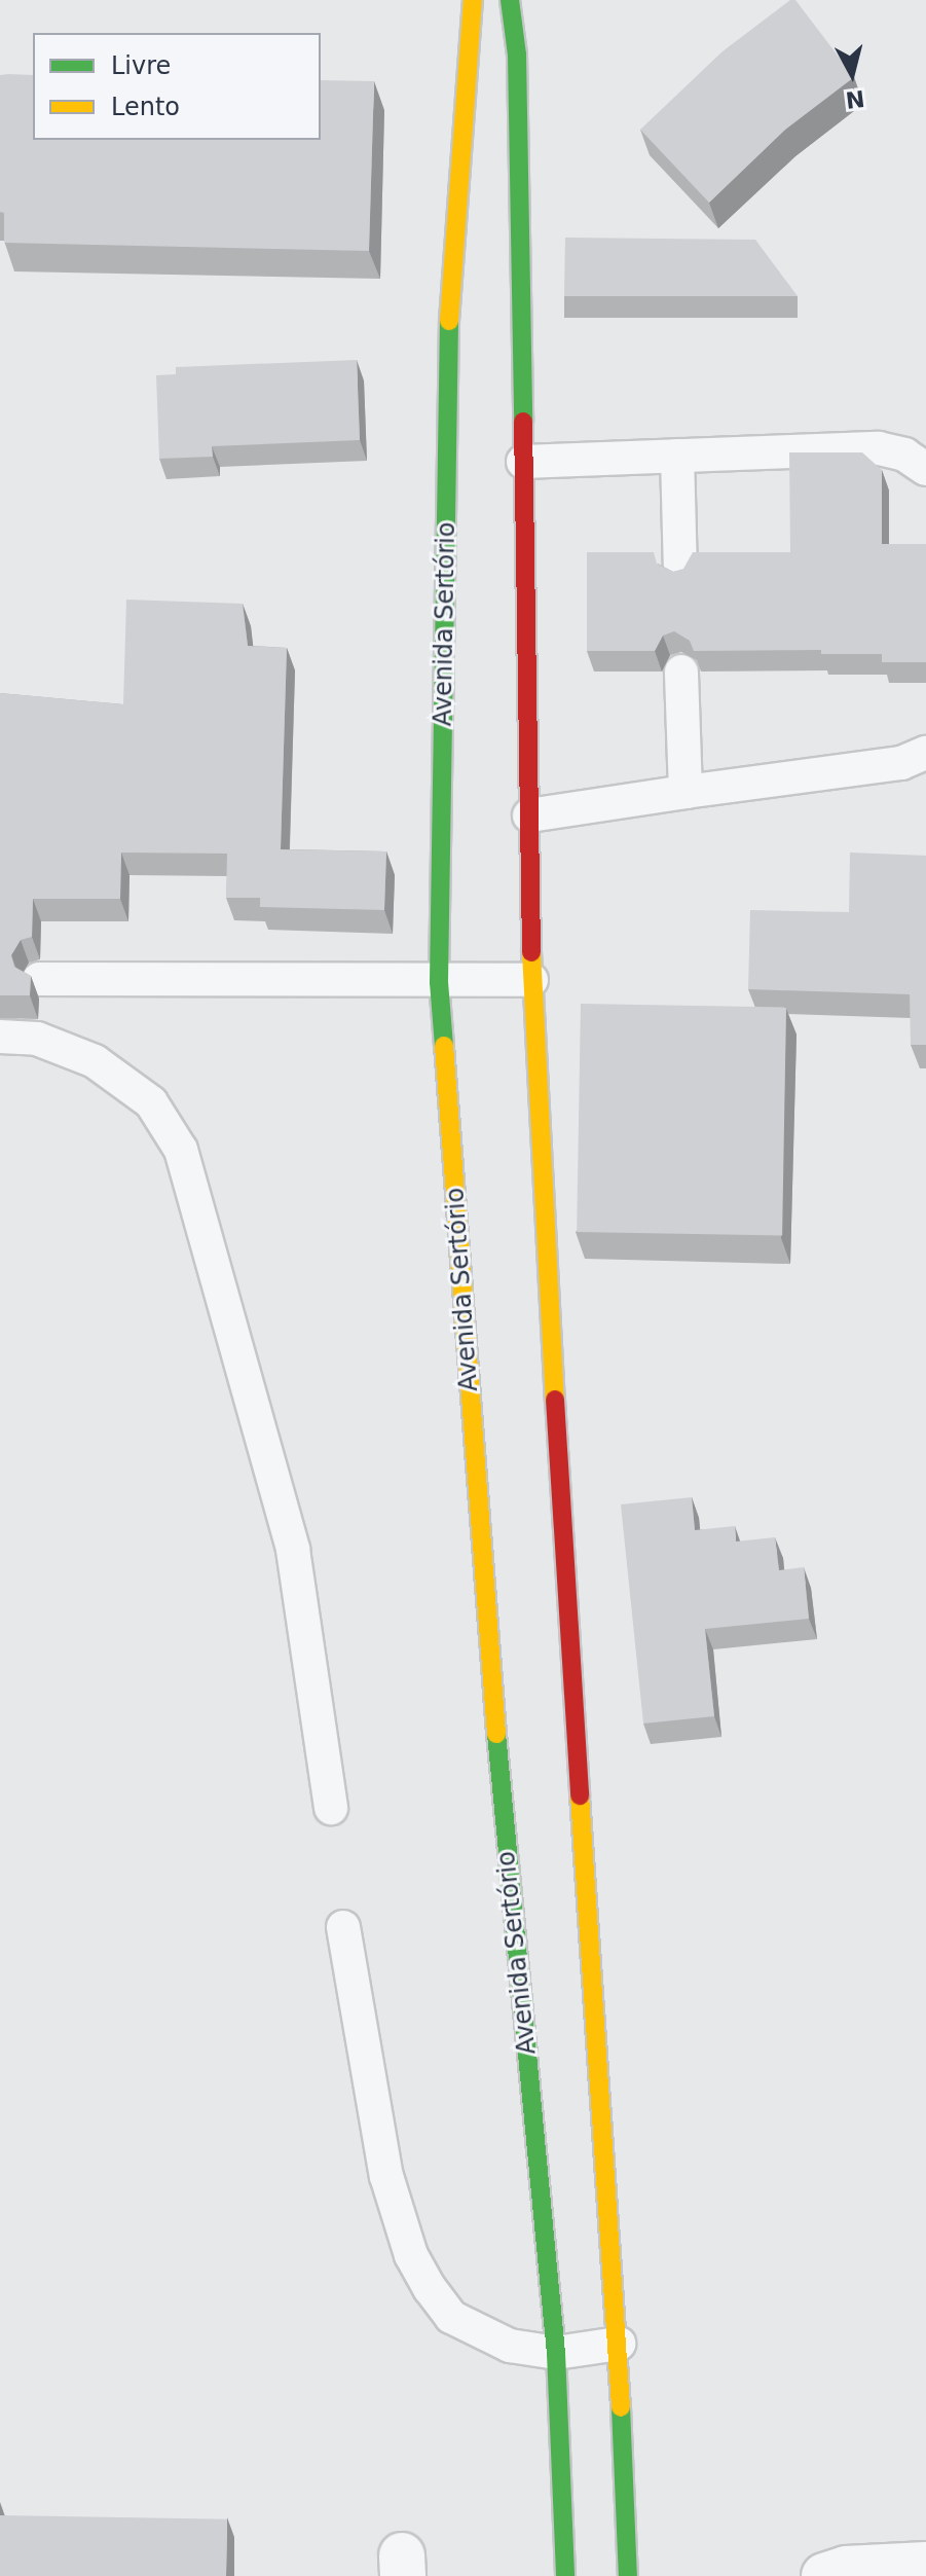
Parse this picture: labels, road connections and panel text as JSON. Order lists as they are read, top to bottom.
{
  "streets": {
    "main road": ["Avenida Sertório"]
  },
  "legend": ["Livre", "Lento"],
  "north": "bottom"
}
